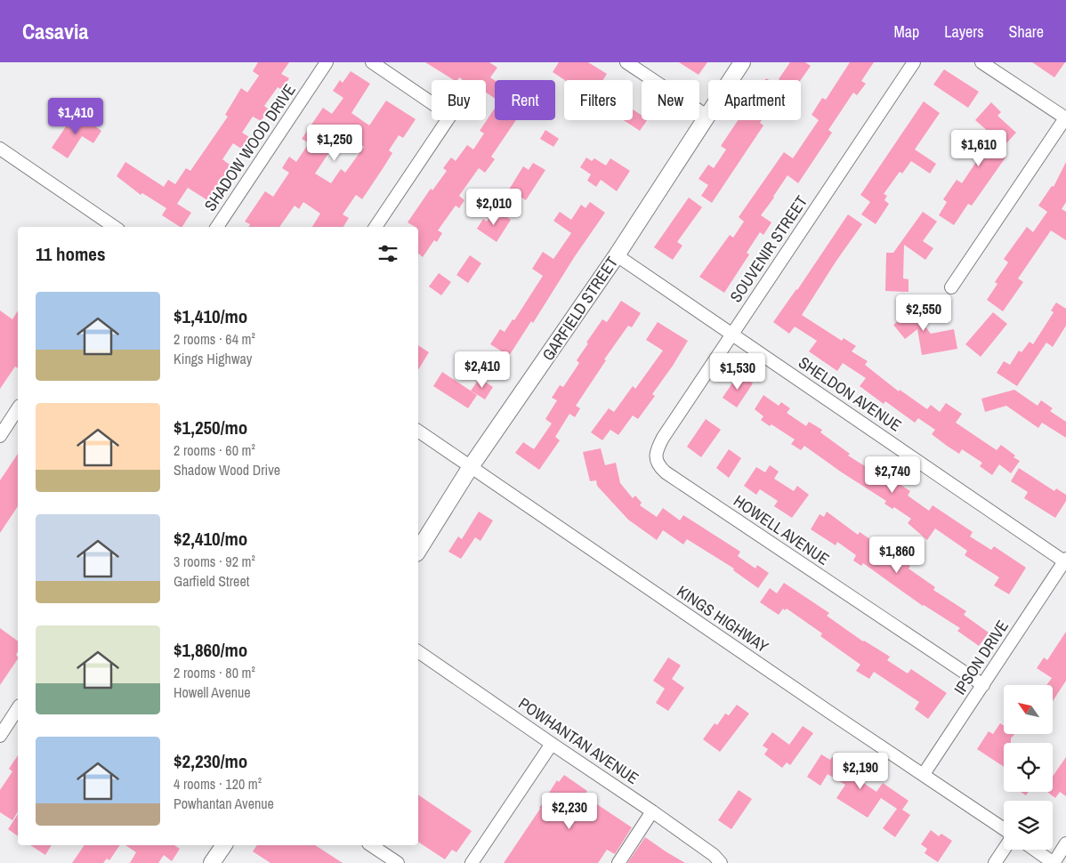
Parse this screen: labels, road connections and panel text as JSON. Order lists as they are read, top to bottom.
{
  "streets": {
    "main road": ["GARFIELD STREET"],
    "street": [
      "SHADOW WOOD DRIVE",
      "SOUVENIR STREET",
      "SHELDON AVENUE",
      "HOWELL AVENUE",
      "KINGS HIGHWAY",
      "IPSON DRIVE",
      "POWHANTAN AVENUE"
    ]
  },
  "crossings": [
    ["SOUVENIR STREET", "SHELDON AVENUE"],
    ["SOUVENIR STREET", "HOWELL AVENUE"],
    ["GARFIELD STREET", "SHELDON AVENUE"],
    ["GARFIELD STREET", "KINGS HIGHWAY"],
    ["SHELDON AVENUE", "IPSON DRIVE"],
    ["HOWELL AVENUE", "IPSON DRIVE"],
    ["KINGS HIGHWAY", "IPSON DRIVE"]
  ],
  "north": "top left",
  "page": {
    "header": "Casavia",
    "nav": ["Map", "Layers", "Share"],
    "chip": [
      "Buy",
      "Rent",
      "Filters",
      "New",
      "Apartment"
    ],
    "price": [
      "$1,410",
      "$1,250",
      "$1,610",
      "$2,010",
      "$2,550",
      "$2,410",
      "$1,530",
      "$2,740",
      "$1,860",
      "$2,190",
      "$2,230"
    ],
    "heading": "11 homes",
    "list": [
      {
        "name": "$1,410/mo",
        "note": "2 rooms · 64 m² · Kings Highway"
      },
      {
        "name": "$1,250/mo",
        "note": "2 rooms · 60 m² · Shadow Wood Drive"
      },
      {
        "name": "$2,410/mo",
        "note": "3 rooms · 92 m² · Garfield Street"
      },
      {
        "name": "$1,860/mo",
        "note": "2 rooms · 80 m² · Howell Avenue"
      },
      {
        "name": "$2,230/mo",
        "note": "4 rooms · 120 m² · Powhantan Avenue"
      }
    ]
  }
}
